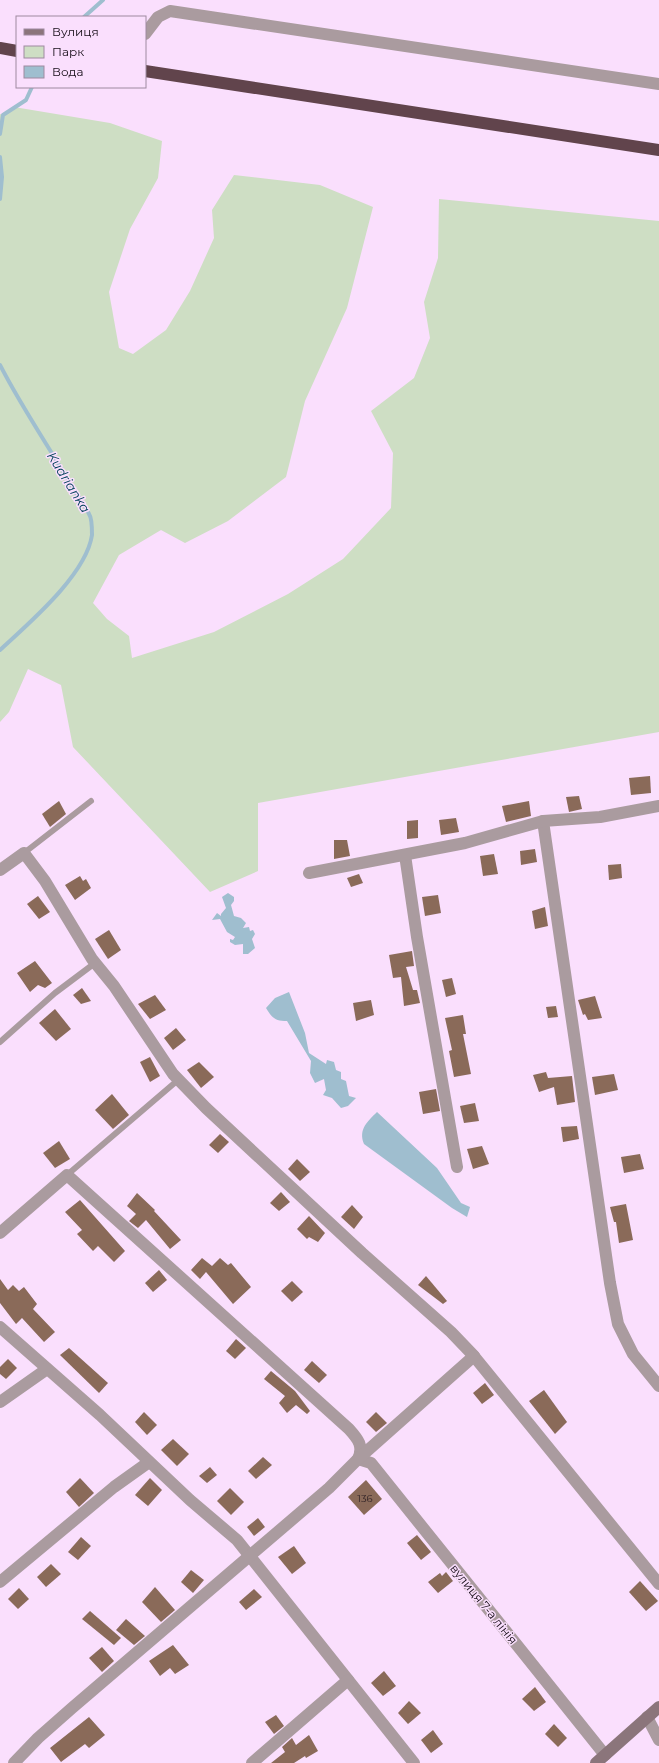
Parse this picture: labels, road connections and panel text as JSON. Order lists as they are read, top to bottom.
{
  "streets": {
    "street": ["вулиця 7-а лінія"]
  },
  "water": ["Kudrianka"],
  "house_numbers": ["136"],
  "legend": ["Вулиця", "Парк", "Вода"]
}
